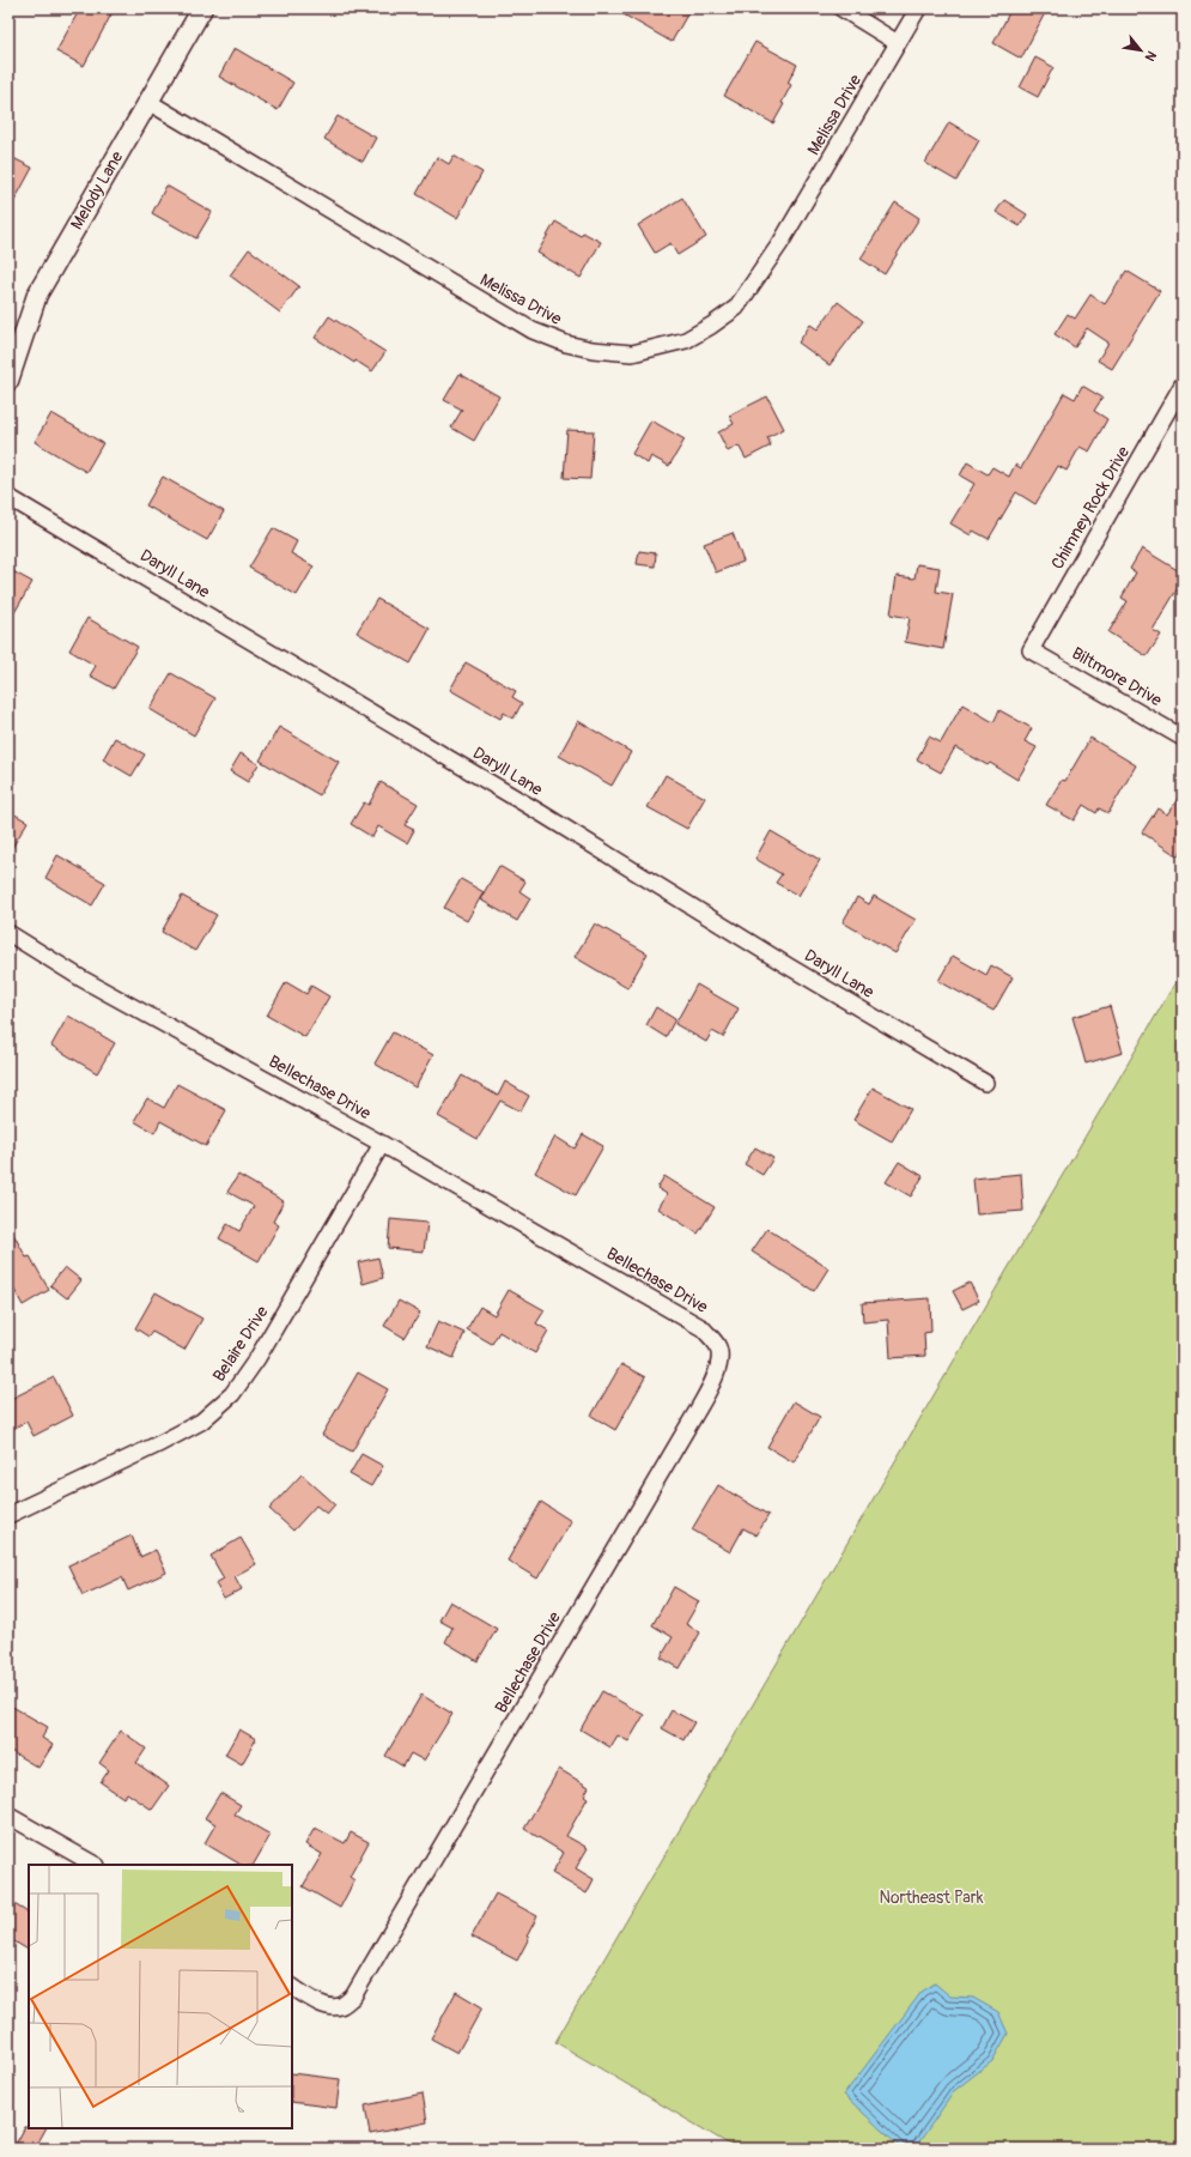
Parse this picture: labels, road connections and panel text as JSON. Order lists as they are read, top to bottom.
{
  "streets": {
    "street": [
      "Melissa Drive",
      "Melody Lane",
      "Chimney Rock Drive",
      "Daryll Lane",
      "Biltmore Drive",
      "Bellechase Drive",
      "Belaire Drive"
    ]
  },
  "crossings": [
    ["Melissa Drive", "Melody Lane"],
    ["Chimney Rock Drive", "Biltmore Drive"],
    ["Bellechase Drive", "Belaire Drive"]
  ],
  "parks": ["Northeast Park"],
  "north": "bottom right"
}
